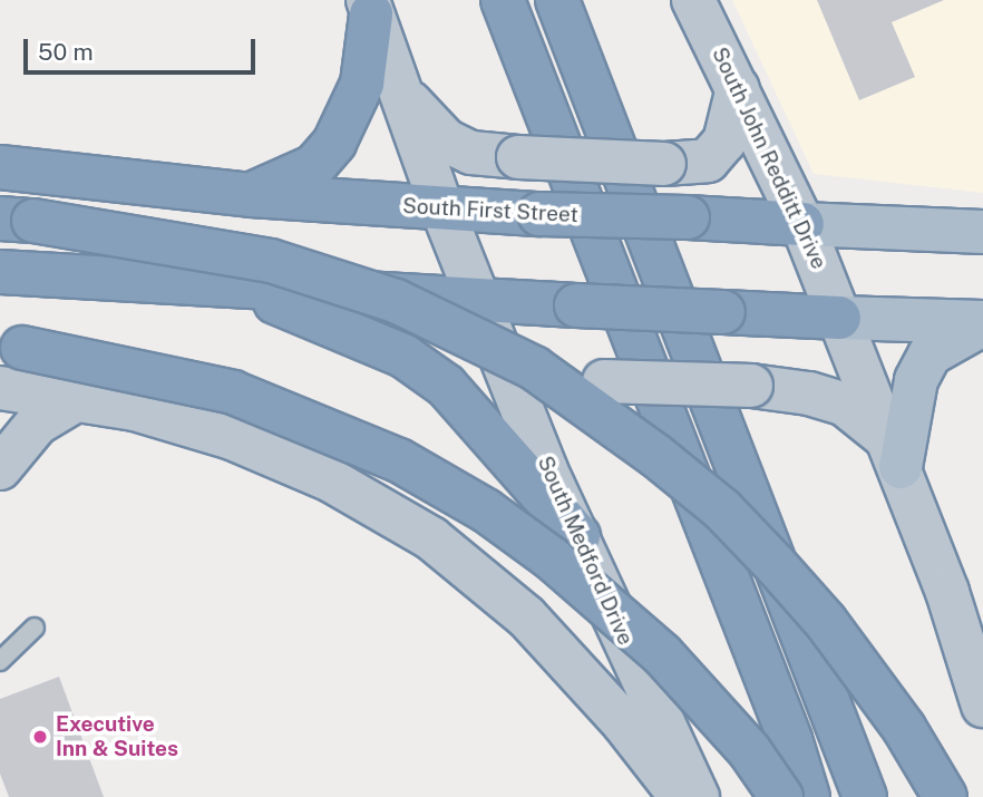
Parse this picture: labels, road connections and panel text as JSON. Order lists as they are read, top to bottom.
{
  "streets": {
    "highway": ["South First Street"],
    "main road": ["South John Redditt Drive", "South Medford Drive"]
  },
  "crossings": [
    ["South John Redditt Drive", "South First Street"]
  ],
  "places": ["Executive Inn & Suites"],
  "scale_bar": "50 m"
}
